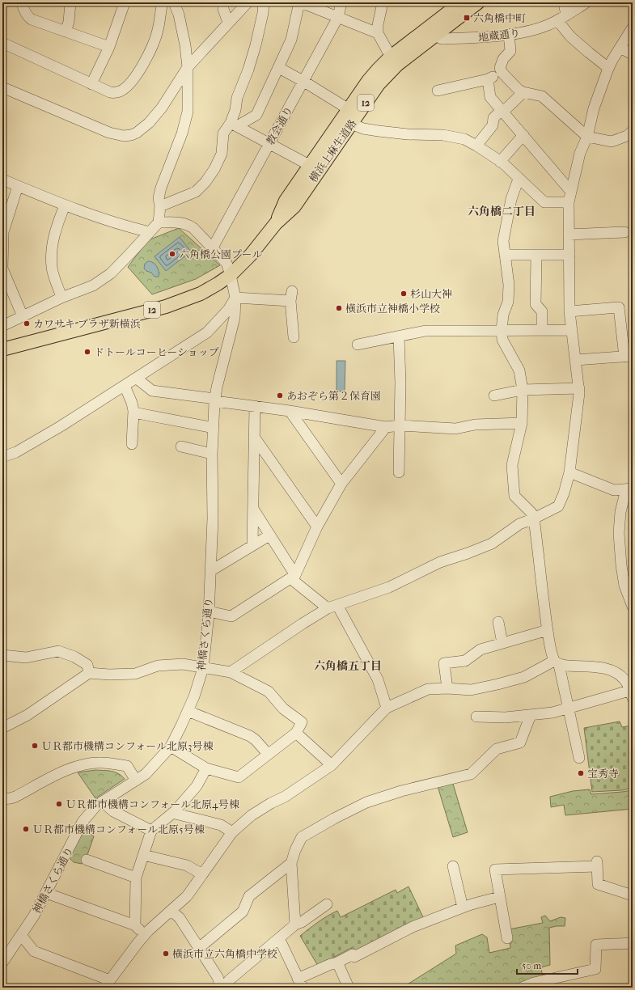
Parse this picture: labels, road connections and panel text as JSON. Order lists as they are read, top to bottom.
{
  "streets": {
    "main road": ["12", "横浜上麻生道路"],
    "street": ["地蔵通り", "教会通り", "神橋さくら通り"]
  },
  "crossings": [
    ["地蔵通り", "横浜上麻生道路"],
    ["教会通り", "神橋さくら通り"],
    ["横浜上麻生道路", "神橋さくら通り"]
  ],
  "districts": ["六角橋二丁目", "六角橋五丁目"],
  "places": {
    "transit": ["六角橋中町"],
    "other": [
      "六角橋公園プール",
      "杉山大神",
      "横浜市立神橋小学校",
      "カワサキ プラザ新横浜",
      "ドトールコーヒーショップ",
      "あおぞら第２保育園",
      "ＵＲ都市機構コンフォール北原3号棟",
      "宝秀寺",
      "ＵＲ都市機構コンフォール北原4号棟",
      "ＵＲ都市機構コンフォール北原5号棟",
      "横浜市立六角橋中学校"
    ]
  },
  "scale_bar": "50 m"
}
